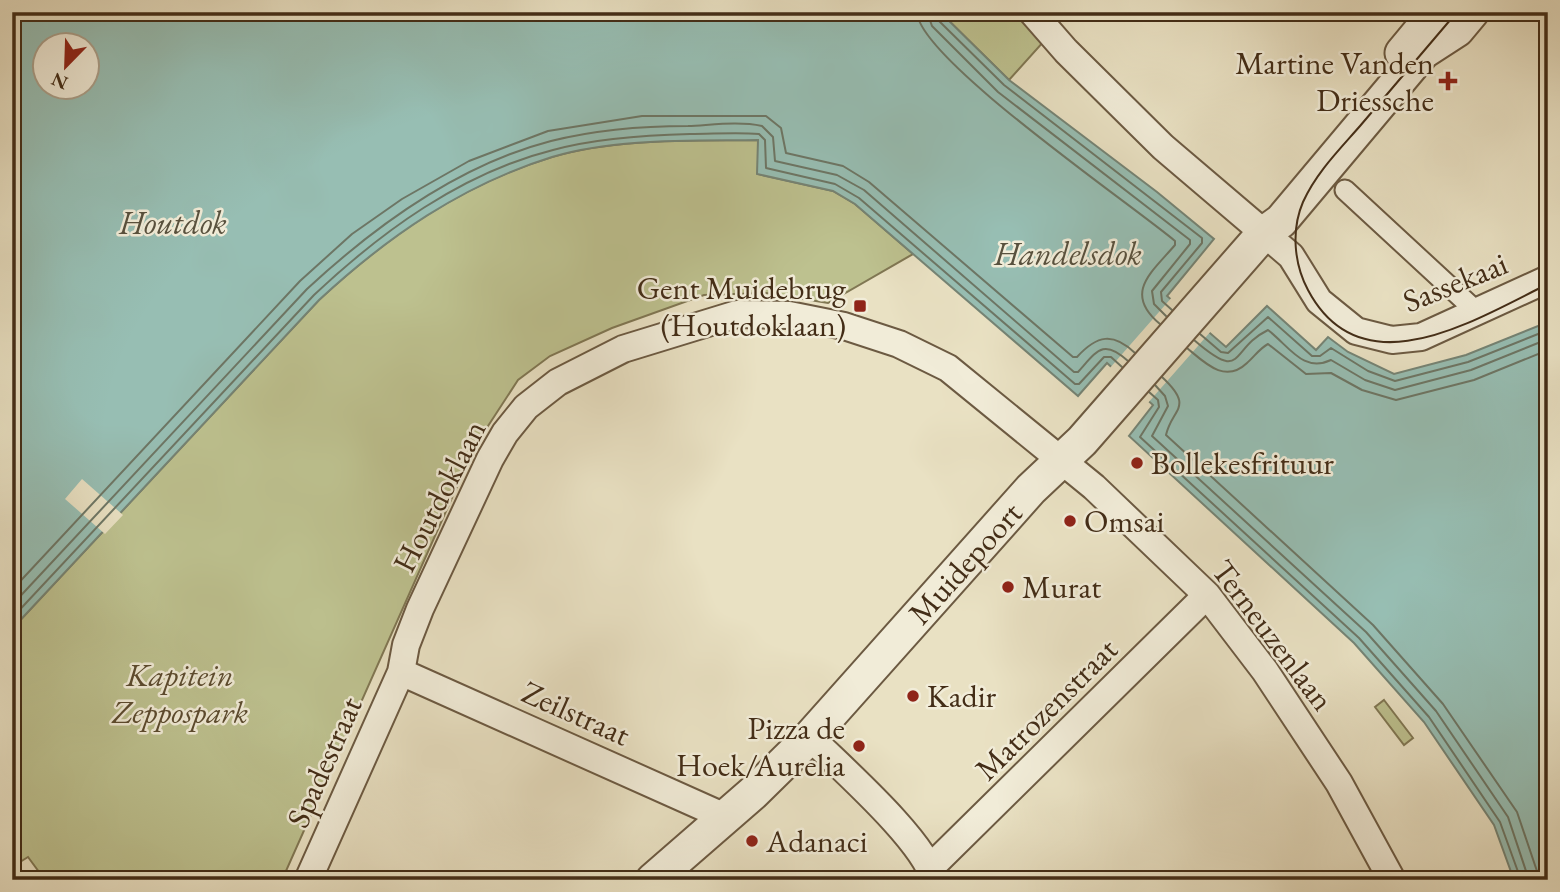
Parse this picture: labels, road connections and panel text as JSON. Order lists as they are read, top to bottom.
{
  "streets": {
    "street": [
      "Sassekaai",
      "Houtdoklaan",
      "Muidepoort",
      "Terneuzenlaan",
      "Matrozenstraat",
      "Zeilstraat",
      "Spadestraat"
    ]
  },
  "crossings": [
    ["Sassekaai", "Muidepoort"],
    ["Houtdoklaan", "Muidepoort"],
    ["Houtdoklaan", "Terneuzenlaan"],
    ["Houtdoklaan", "Zeilstraat"],
    ["Houtdoklaan", "Spadestraat"],
    ["Muidepoort", "Terneuzenlaan"],
    ["Muidepoort", "Zeilstraat"],
    ["Terneuzenlaan", "Matrozenstraat"],
    ["Zeilstraat", "Spadestraat"]
  ],
  "water": ["Houtdok", "Handelsdok"],
  "parks": ["Kapitein Zeppospark"],
  "places": {
    "health": ["Martine Vanden Driessche"],
    "transit": ["Gent Muidebrug (Houtdoklaan)"],
    "other": [
      "Bollekesfrituur",
      "Omsai",
      "Murat",
      "Kadir",
      "Pizza de Hoek/Aurelia",
      "Adanaci"
    ]
  },
  "north": "bottom left"
}
